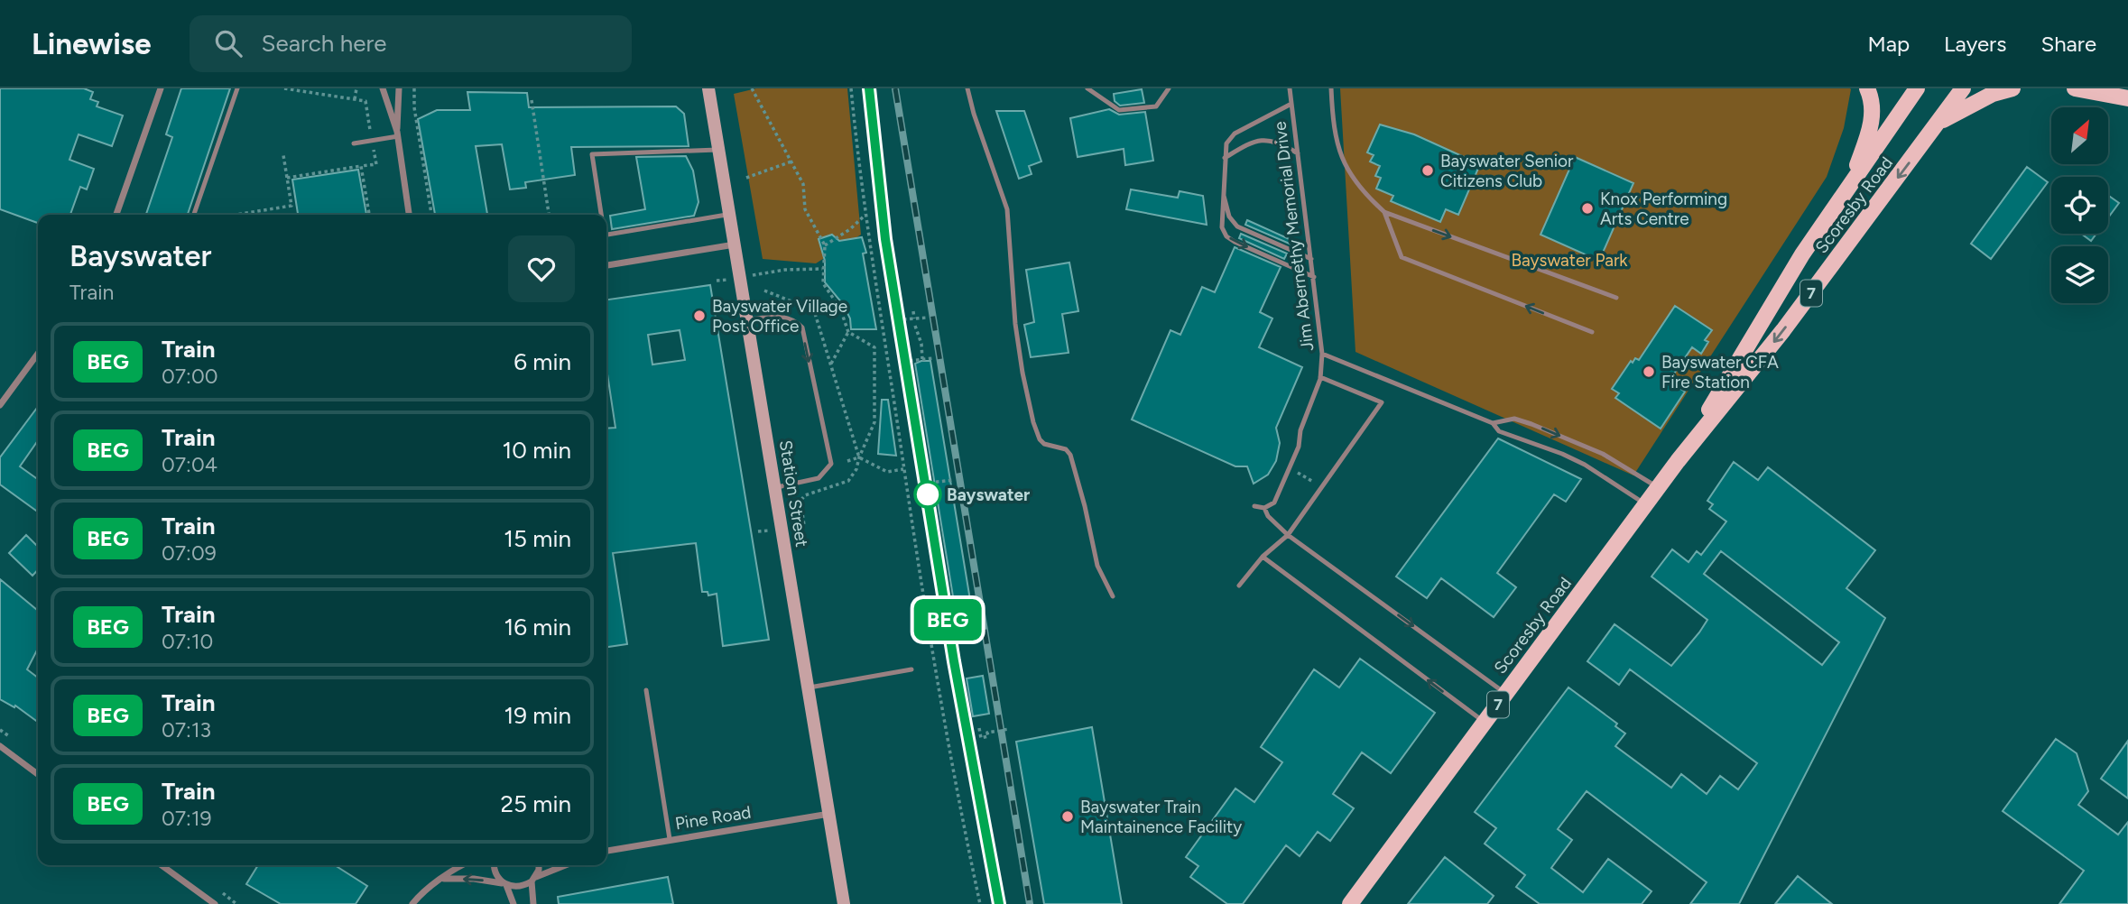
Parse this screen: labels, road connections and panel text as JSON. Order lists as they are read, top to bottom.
{
  "streets": {
    "main road": ["Scoresby Road", "7", "Station Street"],
    "street": ["Pine Road"],
    "lane": ["Jim Abernethy Memorial Drive"]
  },
  "crossings": [
    ["Station Street", "Pine Road"]
  ],
  "parks": ["Bayswater Park"],
  "places": [
    "Bayswater Senior Citizens Club",
    "Knox Performing Arts Centre",
    "Bayswater Village Post Office",
    "Bayswater CFA Fire Station",
    "Bayswater",
    "Bayswater Train Maintainence Facility"
  ],
  "north": "top right",
  "page": {
    "header": "Linewise",
    "search": "Search here",
    "nav": ["Map", "Layers", "Share"],
    "on_map": "BEG",
    "heading": ["Bayswater", "Train"],
    "list": [
      {
        "mark": "BEG",
        "name": "Train",
        "note": "07:00",
        "value": "6 min"
      },
      {
        "mark": "BEG",
        "name": "Train",
        "note": "07:04",
        "value": "10 min"
      },
      {
        "mark": "BEG",
        "name": "Train",
        "note": "07:09",
        "value": "15 min"
      },
      {
        "mark": "BEG",
        "name": "Train",
        "note": "07:10",
        "value": "16 min"
      },
      {
        "mark": "BEG",
        "name": "Train",
        "note": "07:13",
        "value": "19 min"
      },
      {
        "mark": "BEG",
        "name": "Train",
        "note": "07:19",
        "value": "25 min"
      }
    ]
  }
}
